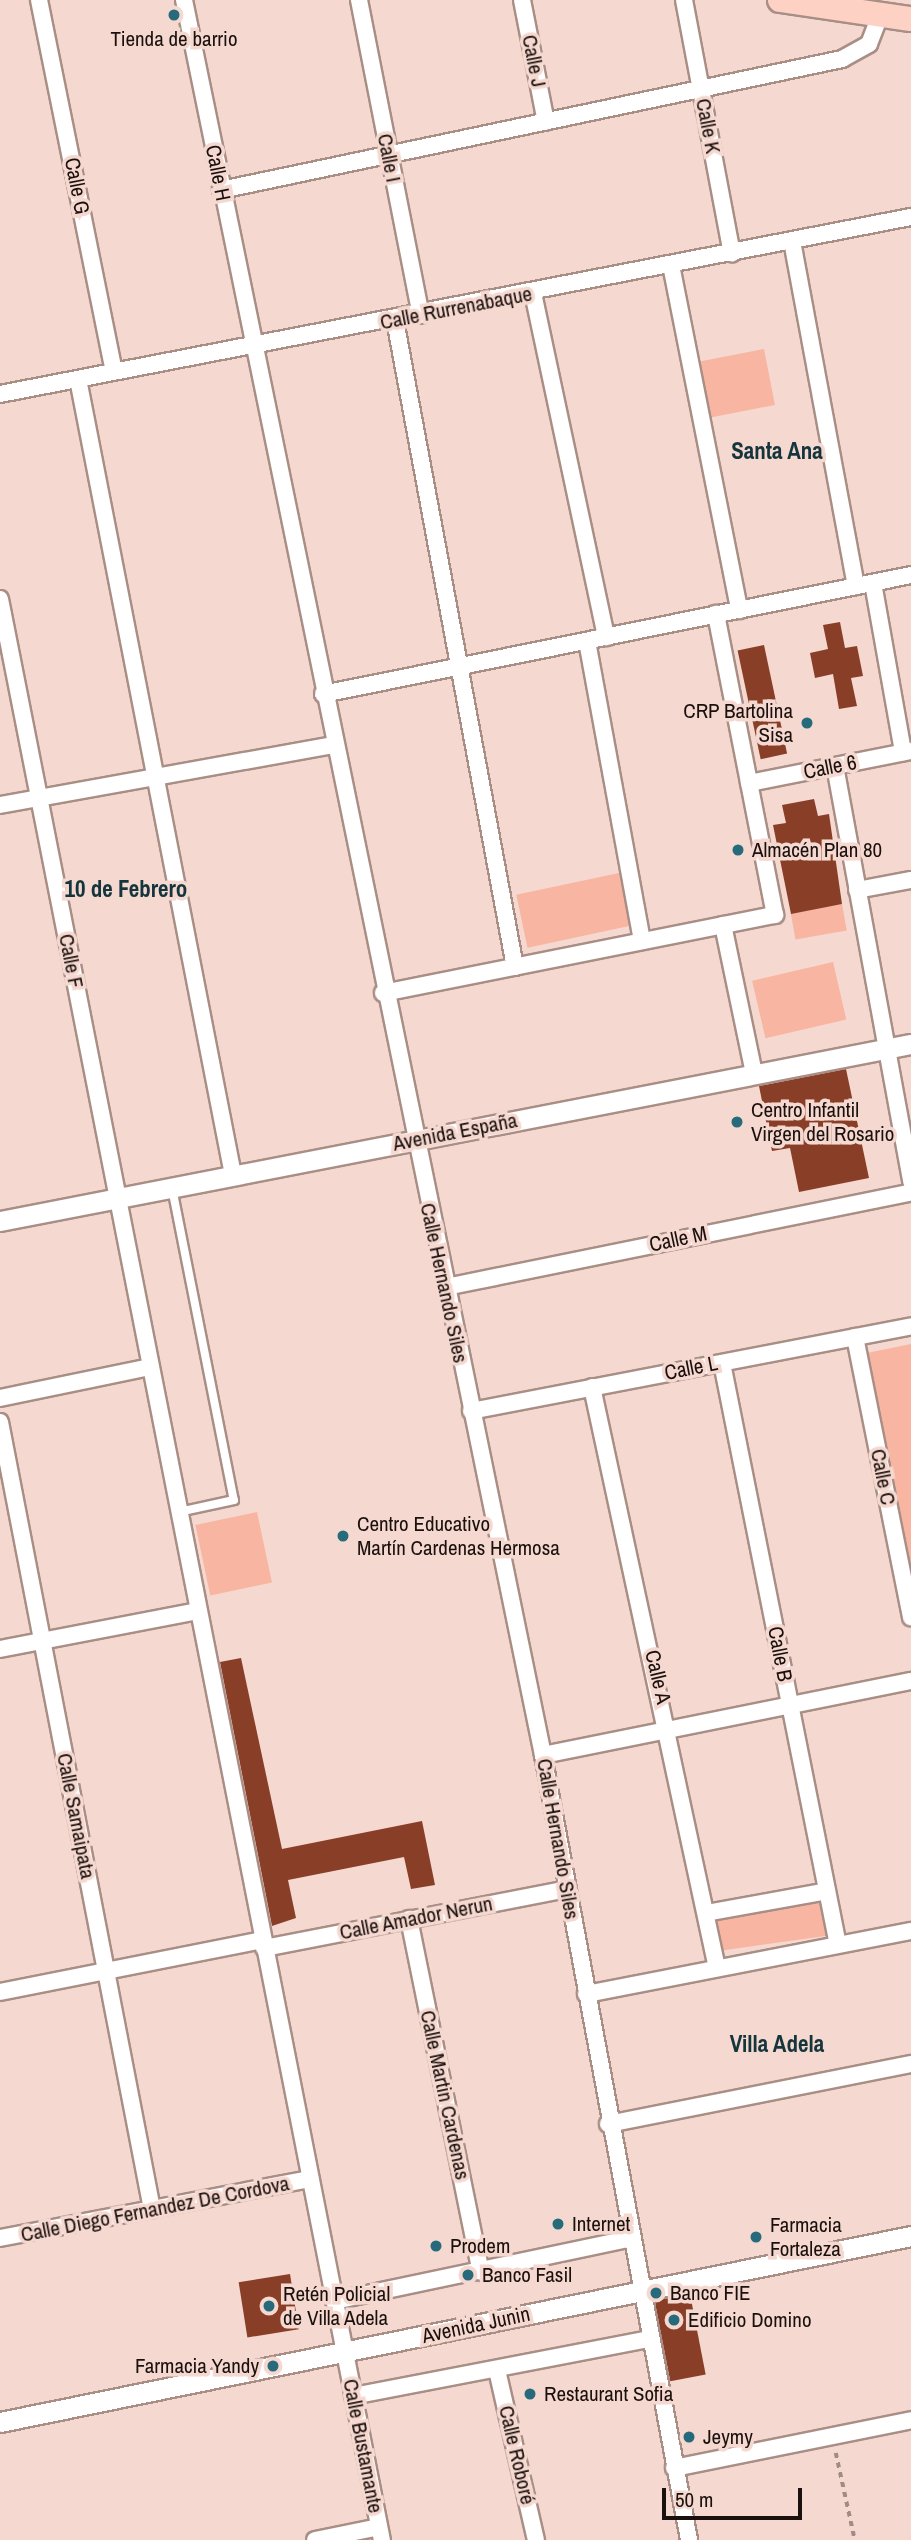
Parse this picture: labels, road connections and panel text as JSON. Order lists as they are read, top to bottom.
{
  "streets": {
    "street": [
      "Calle J",
      "Calle K",
      "Calle I",
      "Calle H",
      "Calle G",
      "Calle Rurrenabaque",
      "Calle 6",
      "Calle F",
      "Avenida España",
      "Calle M",
      "Calle Hernando Siles",
      "Calle L",
      "Calle C",
      "Calle B",
      "Calle A",
      "Calle Samaipata",
      "Calle Amador Nerun",
      "Calle Martin Cardenas",
      "Calle Diego Fernandez De Cordova",
      "Avenida Junin",
      "Calle Bustamante",
      "Calle Roboré"
    ]
  },
  "crossings": [
    ["Calle K", "Calle Rurrenabaque"],
    ["Calle I", "Calle Rurrenabaque"],
    ["Calle H", "Calle Rurrenabaque"],
    ["Calle H", "Calle Hernando Siles"],
    ["Calle G", "Calle Rurrenabaque"],
    ["Calle F", "Avenida España"],
    ["Calle F", "Calle Bustamante"],
    ["Avenida España", "Calle Hernando Siles"],
    ["Calle M", "Calle Hernando Siles"],
    ["Calle Hernando Siles", "Calle L"],
    ["Calle Hernando Siles", "Calle Amador Nerun"],
    ["Calle Hernando Siles", "Avenida Junin"],
    ["Calle L", "Calle C"],
    ["Calle L", "Calle B"],
    ["Calle L", "Calle A"],
    ["Calle Samaipata", "Calle Amador Nerun"],
    ["Calle Samaipata", "Calle Diego Fernandez De Cordova"],
    ["Calle Amador Nerun", "Calle Martin Cardenas"],
    ["Calle Amador Nerun", "Calle Bustamante"],
    ["Calle Diego Fernandez De Cordova", "Calle Bustamante"],
    ["Avenida Junin", "Calle Bustamante"]
  ],
  "districts": ["Santa Ana", "10 de Febrero", "Villa Adela"],
  "places": [
    "Tienda de barrio",
    "CRP Bartolina Sisa",
    "Almacén Plan 80",
    "Centro Infantil Virgen del Rosario",
    "Centro Educativo Martín Cardenas Hermosa",
    "Internet",
    "Farmacia Fortaleza",
    "Prodem",
    "Banco Fasil",
    "Banco FIE",
    "Retén Policial de Villa Adela",
    "Edificio Domino",
    "Farmacia Yandy",
    "Restaurant Sofia",
    "Jeymy"
  ],
  "scale_bar": "50 m"
}
